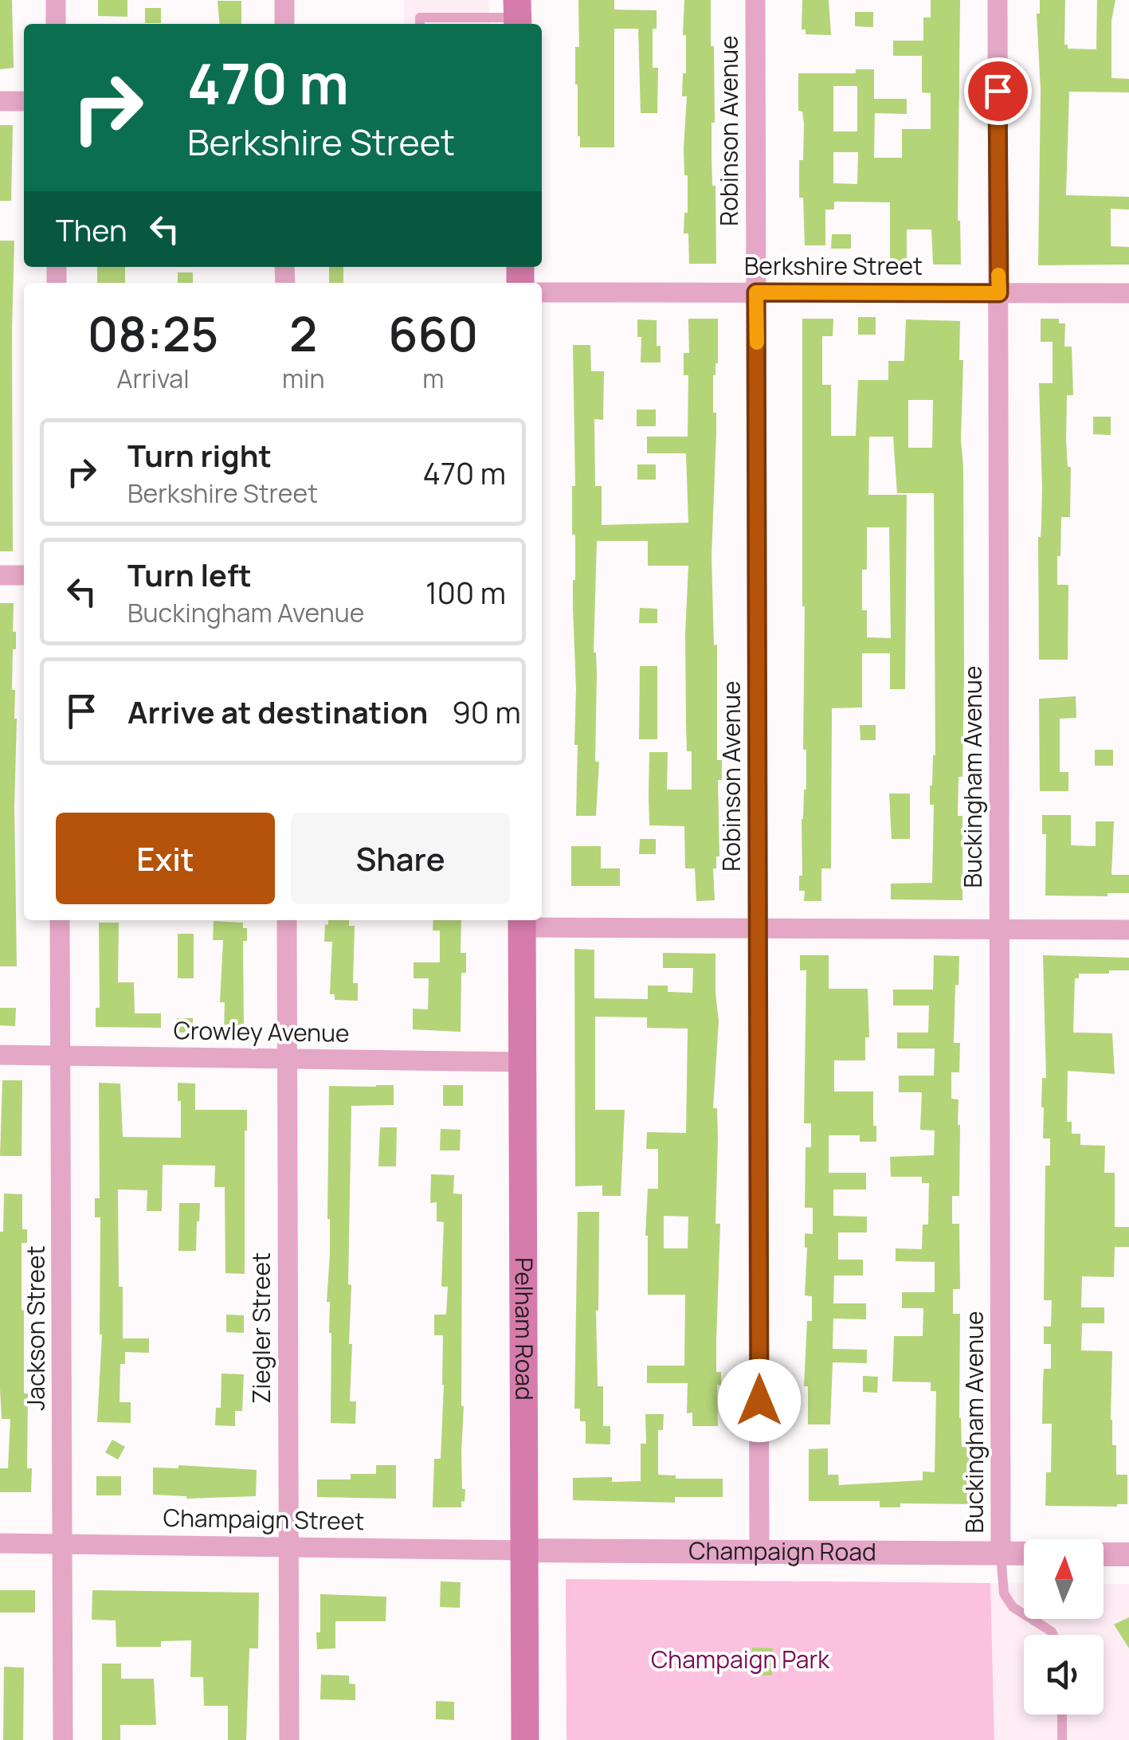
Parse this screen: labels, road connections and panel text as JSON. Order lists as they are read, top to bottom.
{
  "streets": {
    "main road": ["Pelham Road"],
    "street": [
      "Robinson Avenue",
      "Berkshire Street",
      "Buckingham Avenue",
      "Crowley Avenue",
      "Jackson Street",
      "Ziegler Street",
      "Champaign Street",
      "Champaign Road"
    ]
  },
  "crossings": [
    ["Robinson Avenue", "Berkshire Street"],
    ["Robinson Avenue", "Champaign Road"],
    ["Berkshire Street", "Buckingham Avenue"],
    ["Buckingham Avenue", "Champaign Road"],
    ["Crowley Avenue", "Jackson Street"],
    ["Crowley Avenue", "Ziegler Street"],
    ["Crowley Avenue", "Pelham Road"],
    ["Jackson Street", "Champaign Street"],
    ["Ziegler Street", "Champaign Street"],
    ["Pelham Road", "Champaign Street"],
    ["Pelham Road", "Champaign Road"],
    ["Champaign Street", "Champaign Road"]
  ],
  "parks": ["Champaign Park"],
  "north": "top",
  "page": {
    "turn": ["470 m", "Berkshire Street"],
    "then": "Then",
    "eta": [
      "08:25",
      "Arrival",
      "2",
      "min",
      "660",
      "m"
    ],
    "list": [
      {
        "name": "Turn right",
        "note": "Berkshire Street",
        "value": "470 m"
      },
      {
        "name": "Turn left",
        "note": "Buckingham Avenue",
        "value": "100 m"
      },
      {
        "name": "Arrive at destination",
        "value": "90 m"
      }
    ],
    "buttons": ["Exit", "Share"]
  }
}
